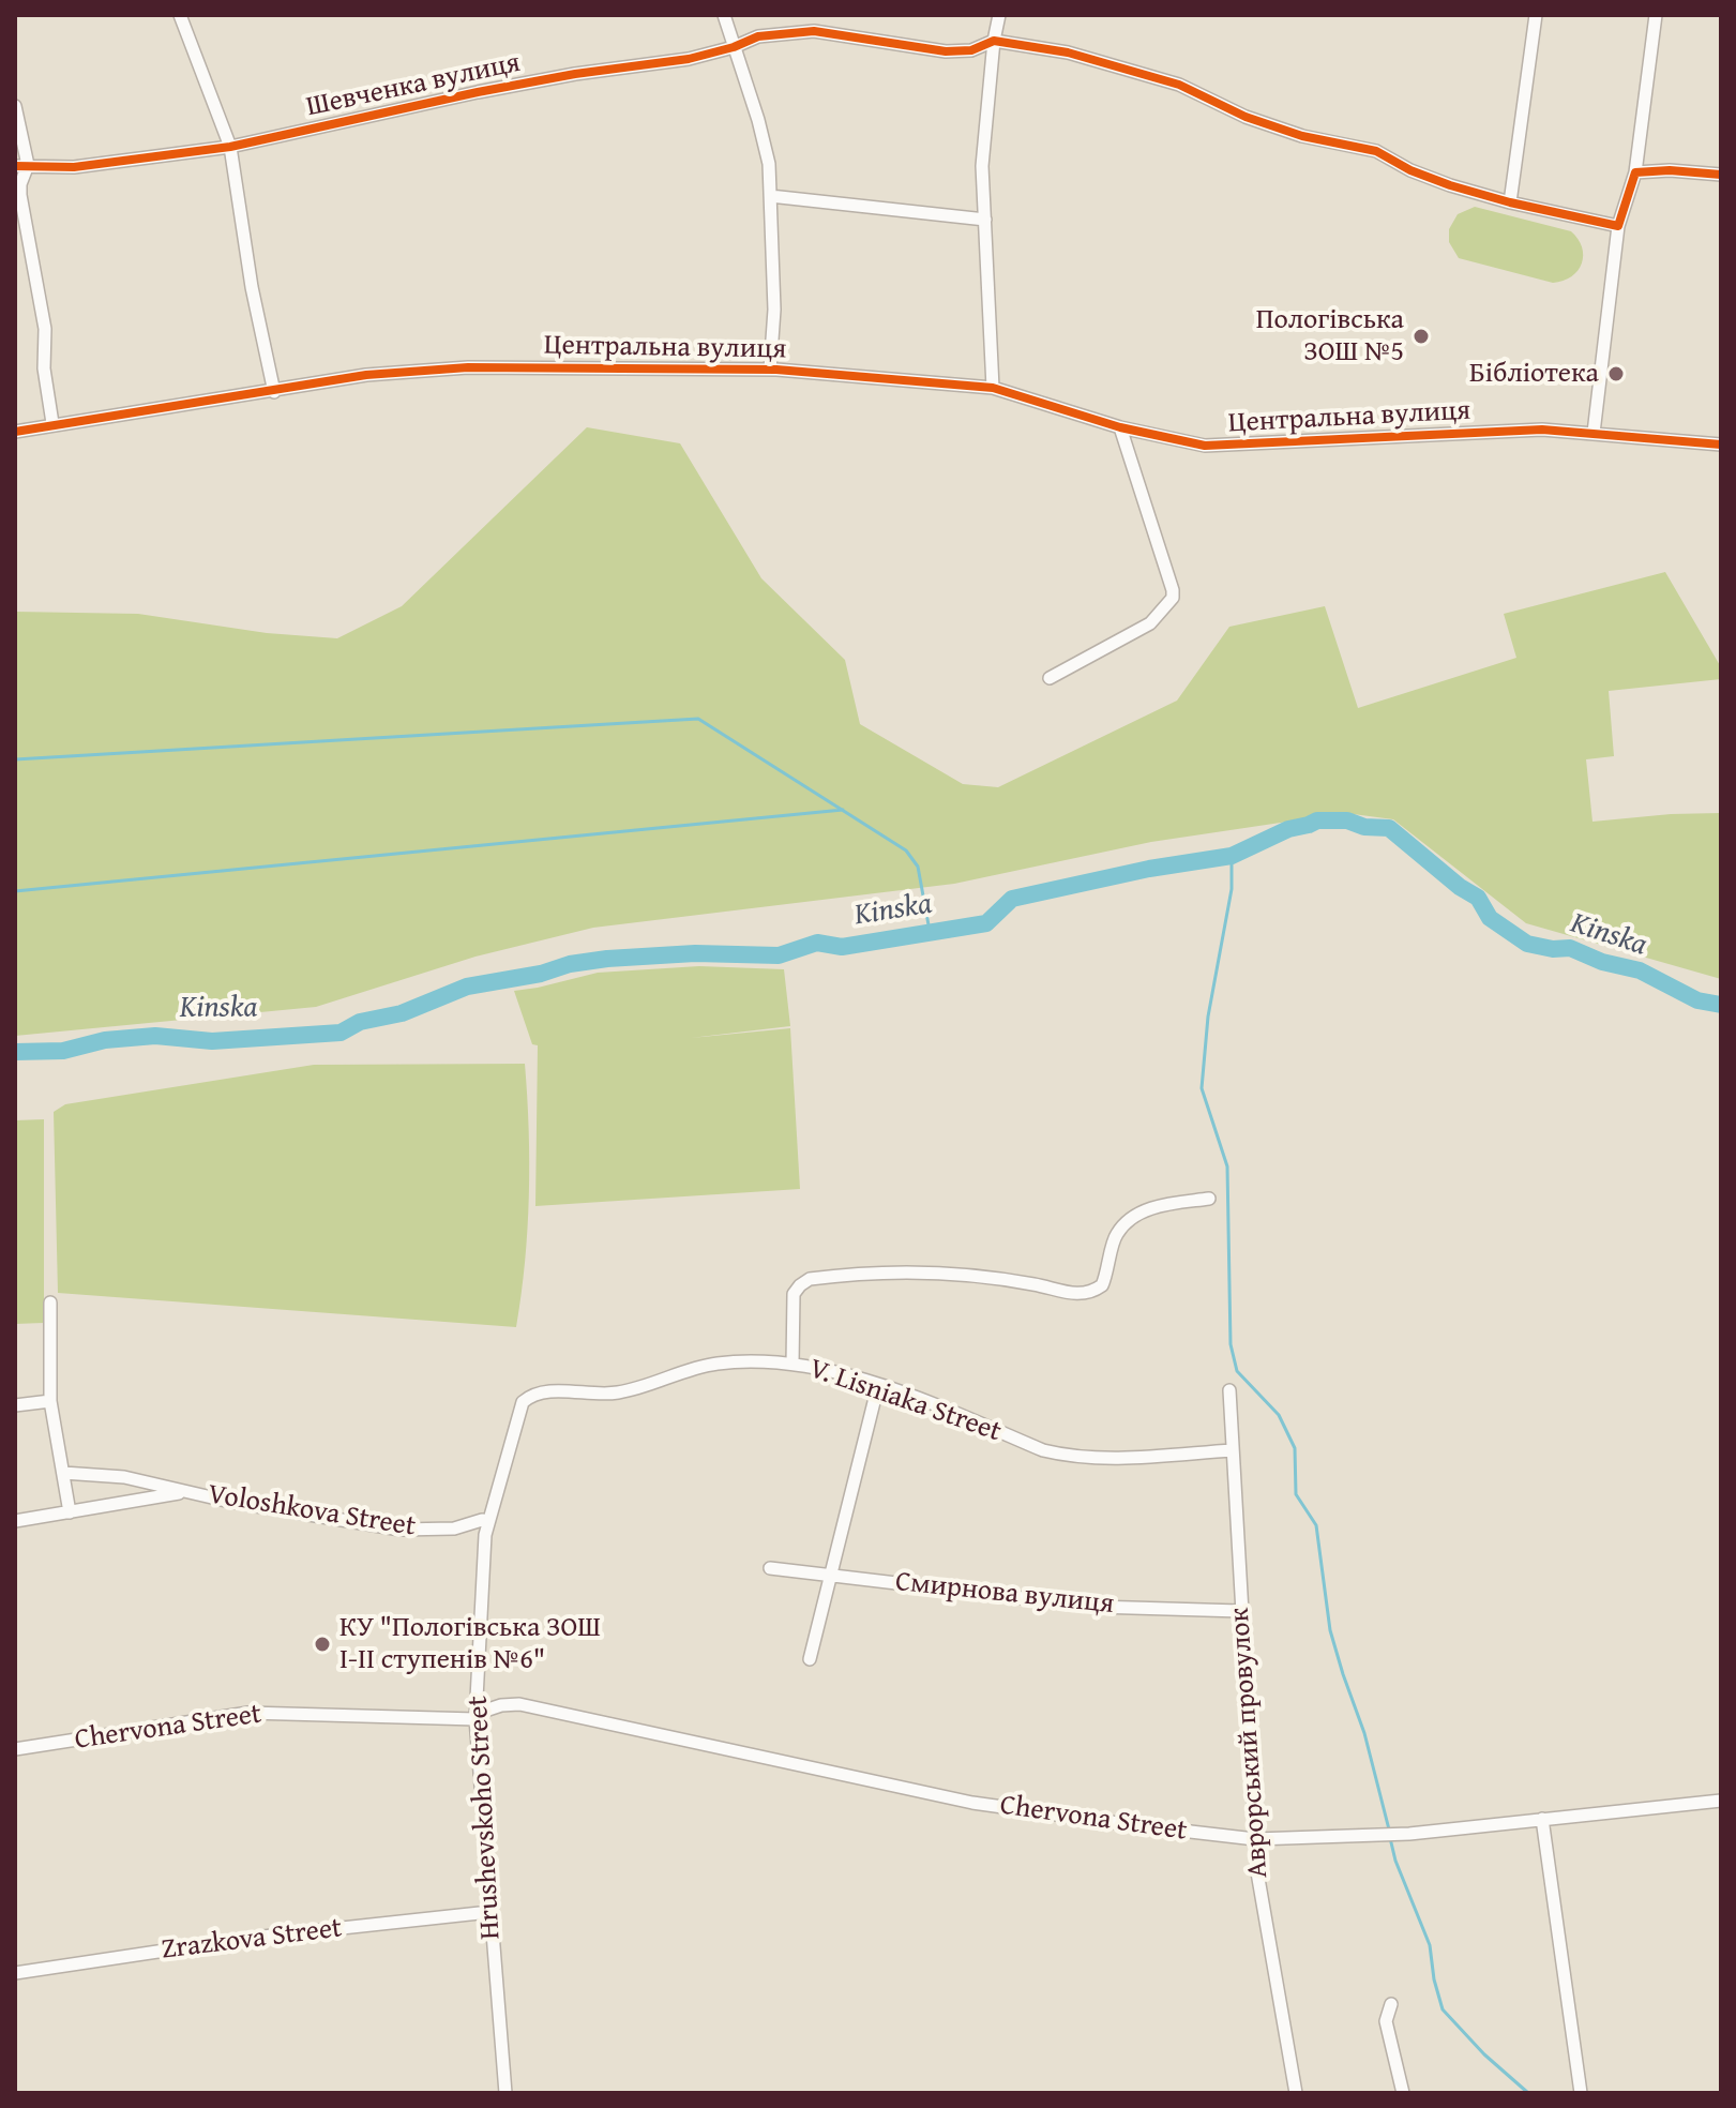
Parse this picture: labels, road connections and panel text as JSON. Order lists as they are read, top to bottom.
{
  "streets": {
    "street": [
      "Шевченка вулиця",
      "Центральна вулиця",
      "V. Lisniaka Street",
      "Voloshkova Street",
      "Смирнова вулиця",
      "Chervona Street",
      "Аврорський провулок",
      "Hrushevskoho Street",
      "Zrazkova Street"
    ]
  },
  "crossings": [
    ["V. Lisniaka Street", "Аврорський провулок"],
    ["V. Lisniaka Street", "Hrushevskoho Street"],
    ["Voloshkova Street", "Hrushevskoho Street"],
    ["Смирнова вулиця", "Аврорський провулок"],
    ["Chervona Street", "Аврорський провулок"],
    ["Chervona Street", "Hrushevskoho Street"],
    ["Hrushevskoho Street", "Zrazkova Street"]
  ],
  "water": ["Kinska"],
  "places": ["Пологівська ЗОШ №5", "Бібліотека", "КУ \"Пологівська ЗОШ І-ІІ ступенів №6\""]
}
